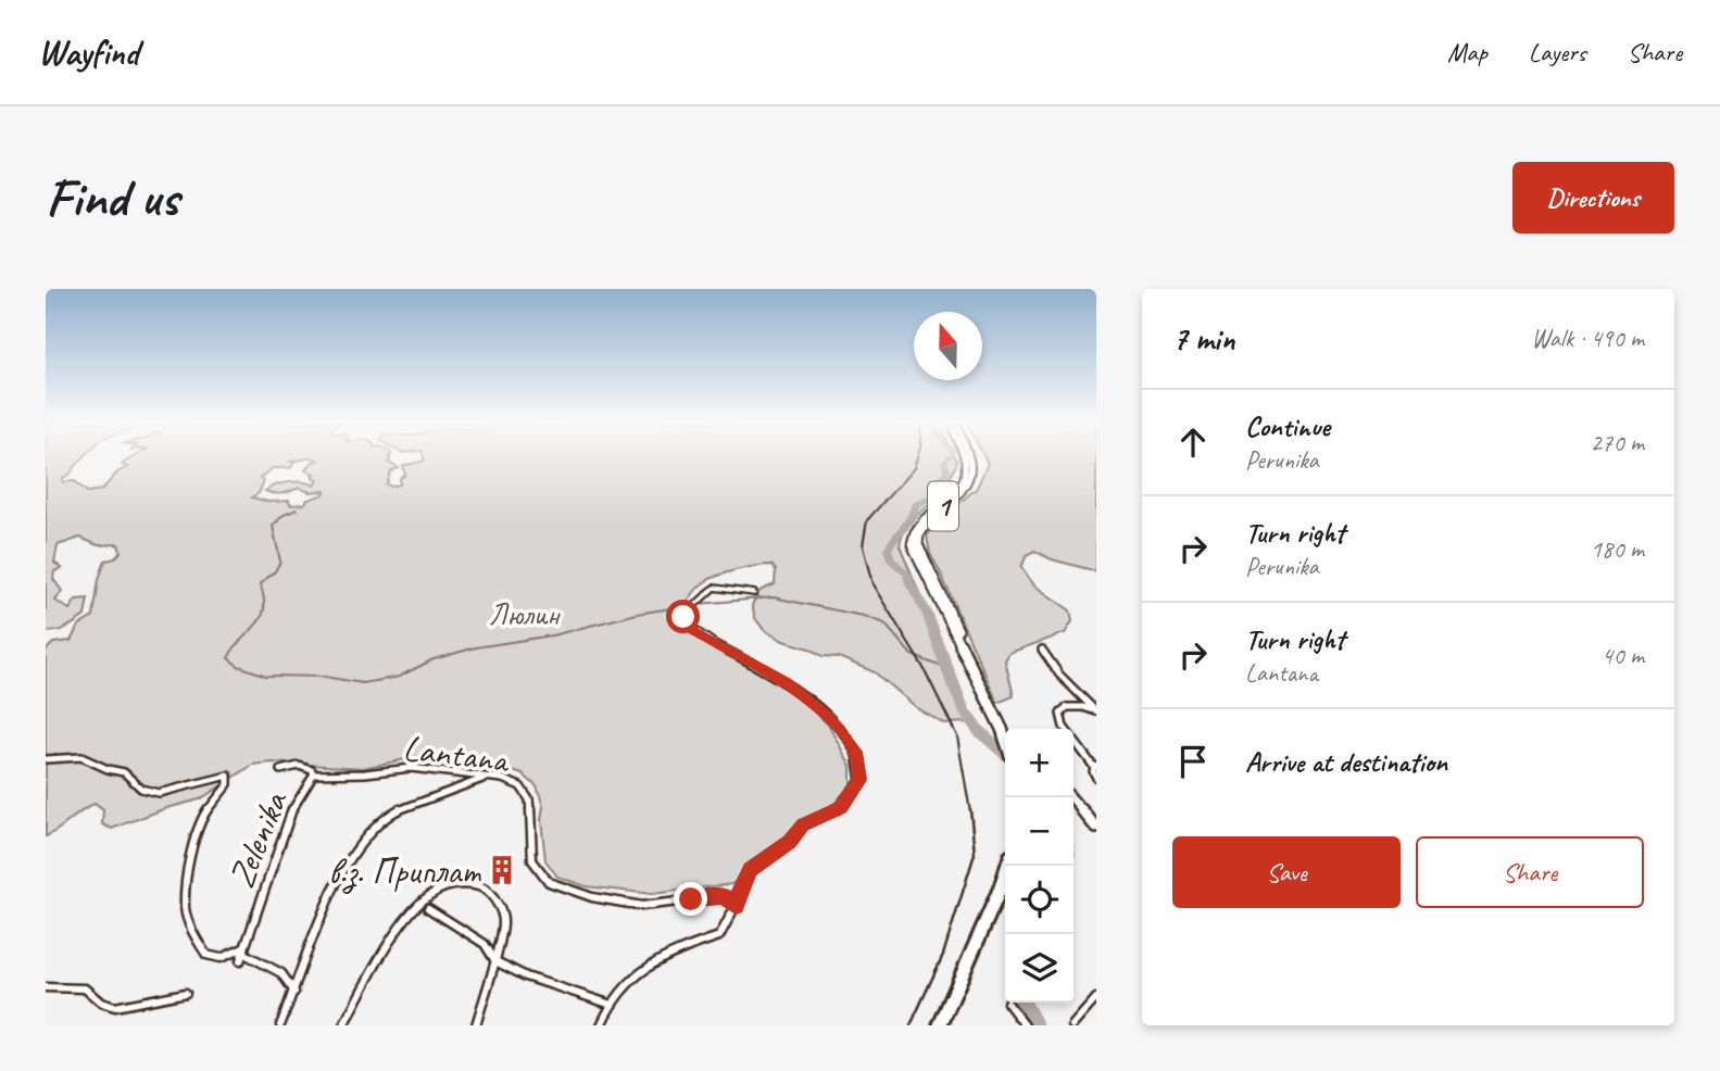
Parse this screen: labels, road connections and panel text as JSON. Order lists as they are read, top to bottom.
{
  "streets": {
    "highway": ["1"],
    "street": ["Lantana", "Zelenika"]
  },
  "crossings": [
    ["Lantana", "Zelenika"]
  ],
  "parks": ["Люлин"],
  "places": {
    "building": ["в.з. Приплат"]
  },
  "north": "top",
  "page": {
    "header": "Wayfind",
    "nav": ["Map", "Layers", "Share"],
    "buttons": [
      "Directions",
      ["Save", "Share"]
    ],
    "title": "Find us",
    "heading": ["7 min", "Walk · 490 m"],
    "list": [
      ["Continue", "Perunika", "270 m"],
      ["Turn right", "Perunika", "180 m"],
      ["Turn right", "Lantana", "40 m"],
      "Arrive at destination"
    ],
    "map_buttons": ["+", "−"]
  }
}
